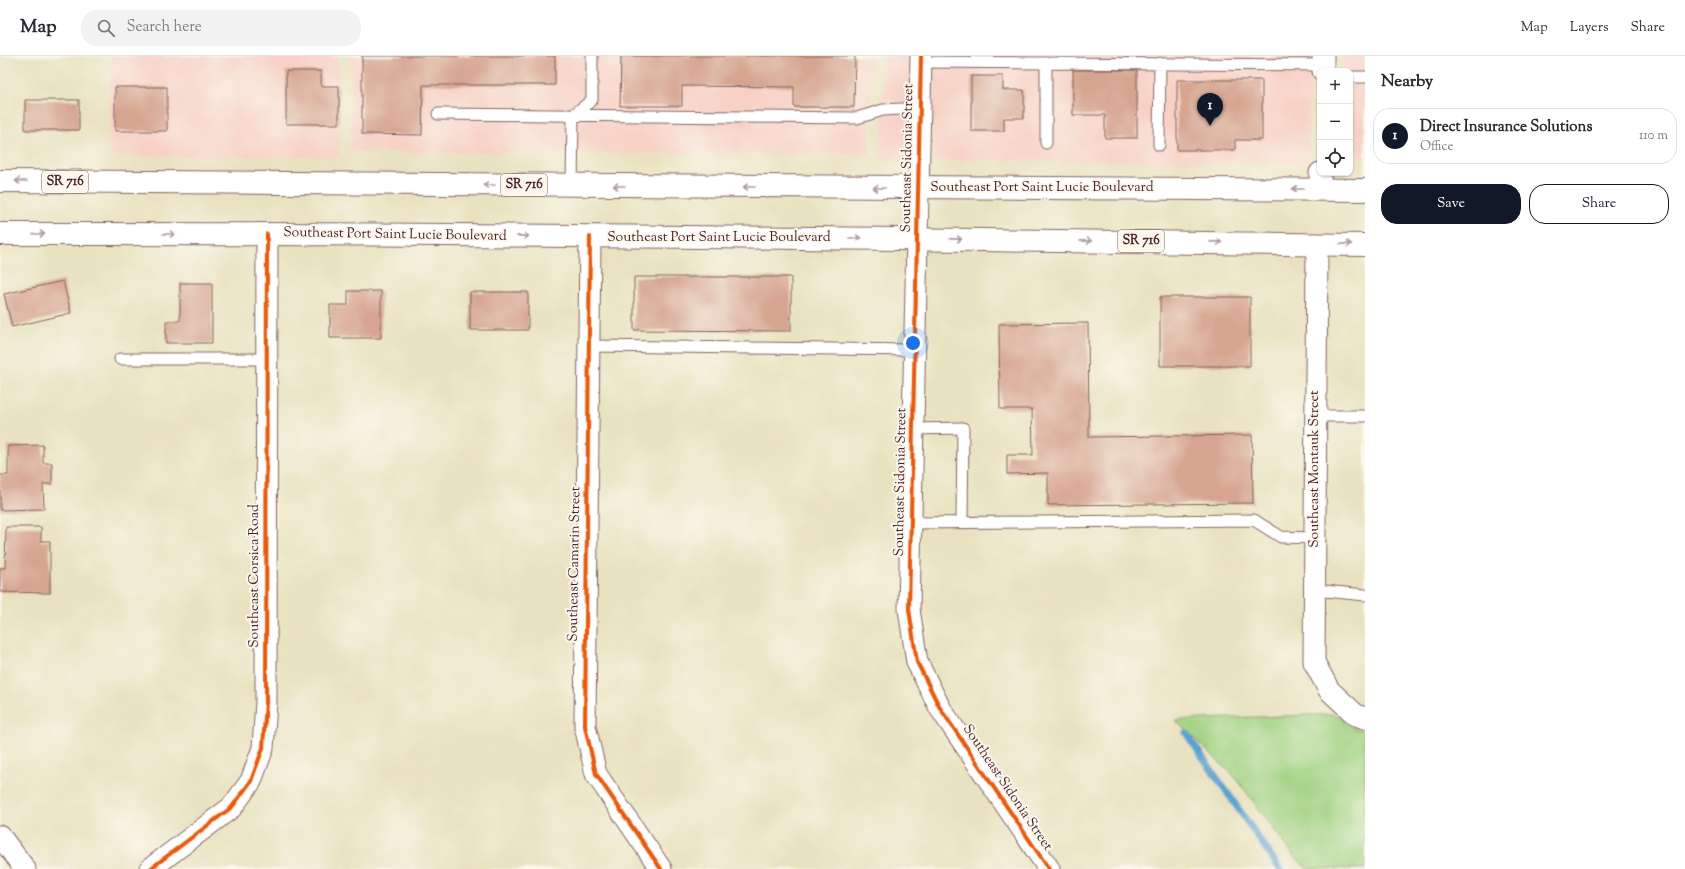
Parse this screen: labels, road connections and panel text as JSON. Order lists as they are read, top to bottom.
{
  "streets": {
    "main road": ["SR 716", "Southeast Port Saint Lucie Boulevard"],
    "street": [
      "Southeast Sidonia Street",
      "Southeast Montauk Street",
      "Southeast Camarin Street",
      "Southeast Corsica Road"
    ]
  },
  "crossings": [
    ["Southeast Sidonia Street", "Southeast Port Saint Lucie Boulevard"],
    ["Southeast Port Saint Lucie Boulevard", "Southeast Montauk Street"],
    ["Southeast Port Saint Lucie Boulevard", "Southeast Camarin Street"],
    ["Southeast Port Saint Lucie Boulevard", "Southeast Corsica Road"]
  ],
  "page": {
    "header": "Map",
    "search": "Search here",
    "nav": ["Map", "Layers", "Share"],
    "heading": "Nearby",
    "map_buttons": ["+", "−"],
    "pins": "1",
    "list": [
      {
        "mark": "1",
        "name": "Direct Insurance Solutions",
        "note": "Office",
        "value": "110 m"
      }
    ],
    "buttons": ["Save", "Share"]
  }
}
